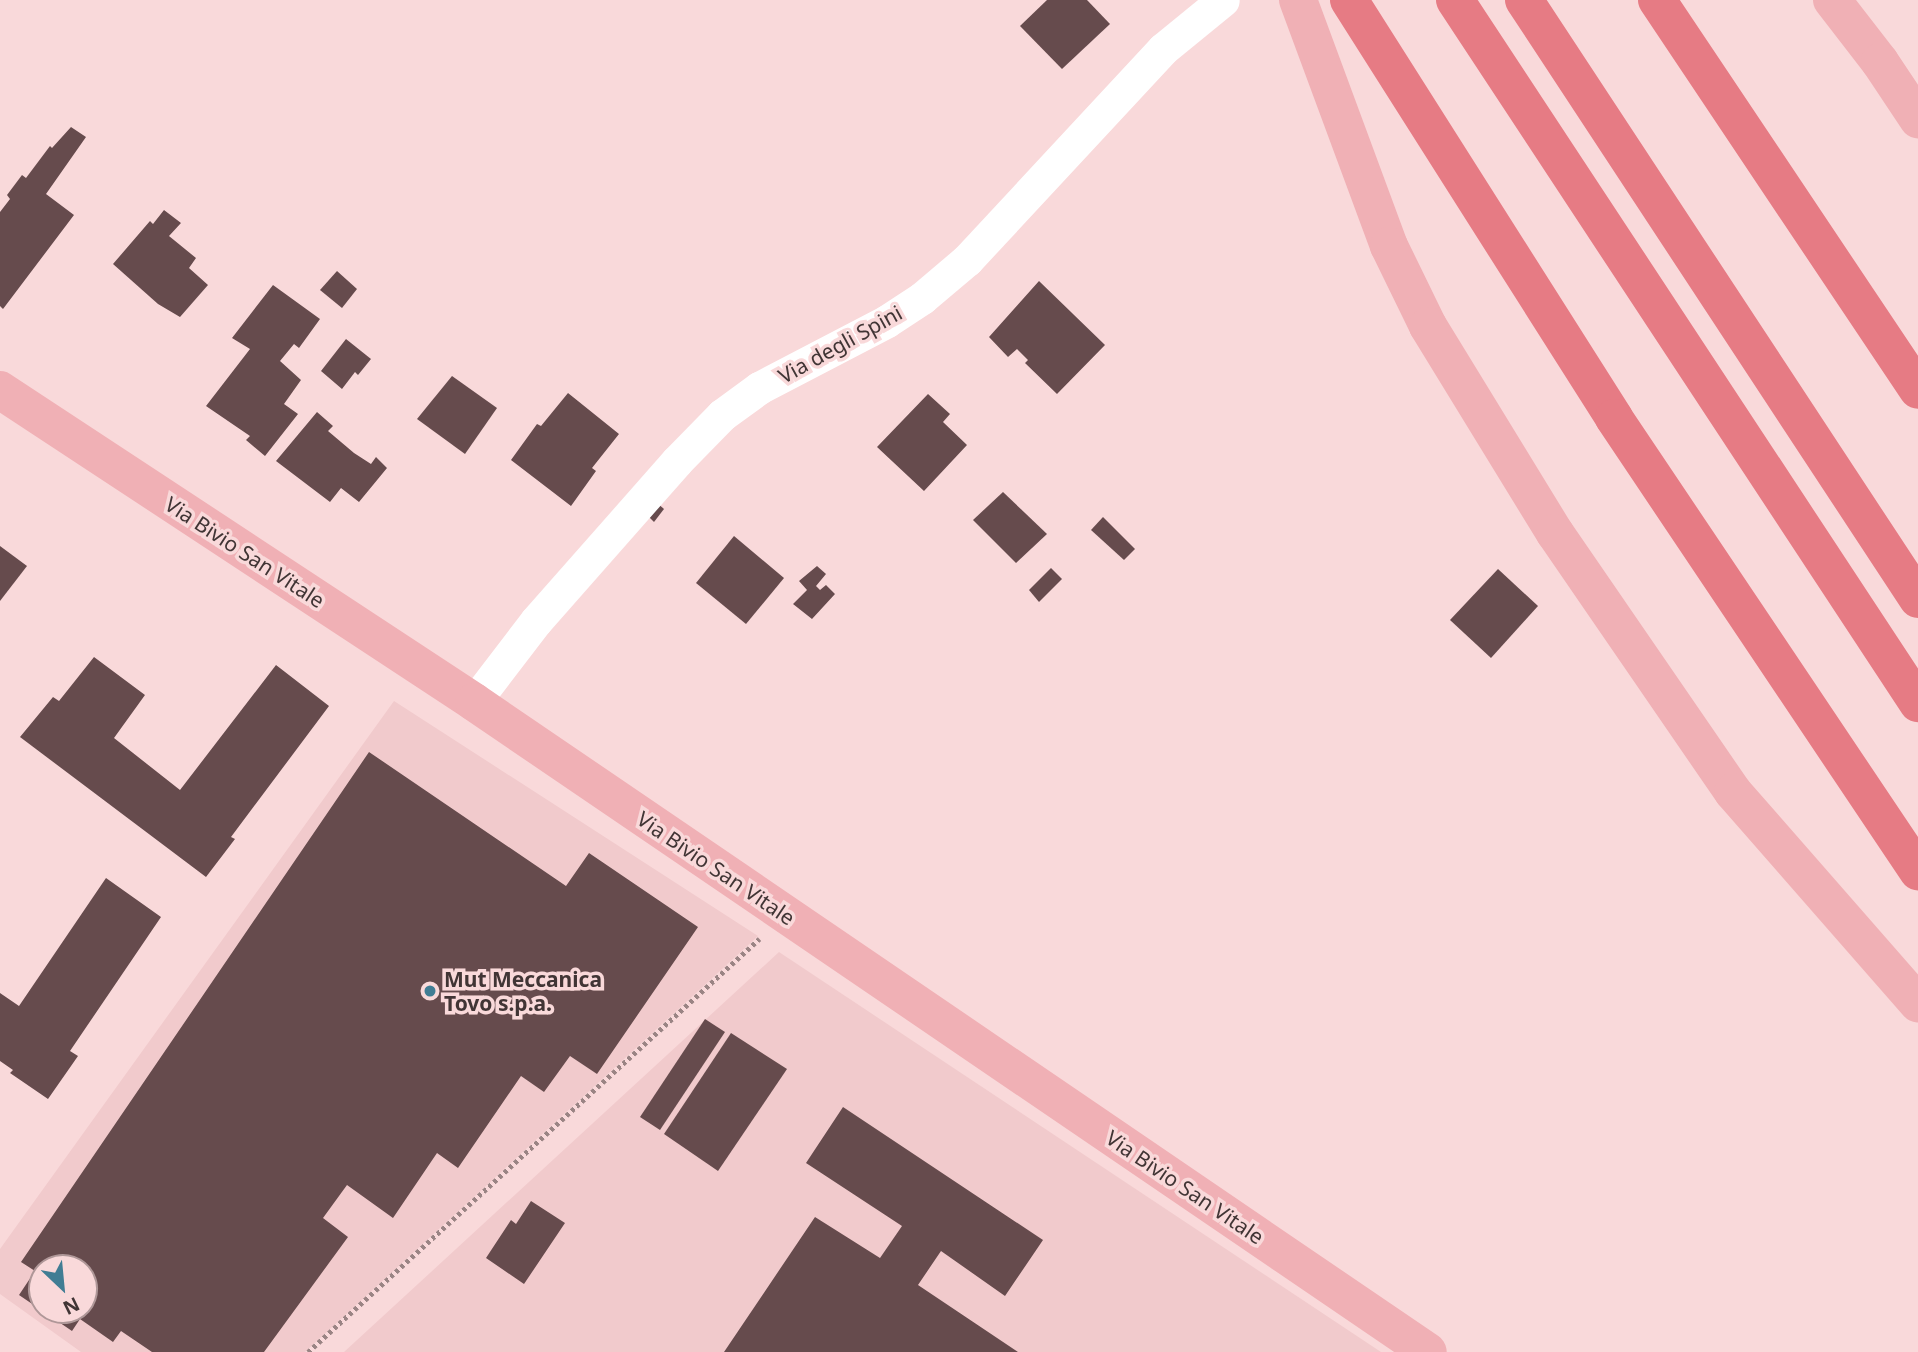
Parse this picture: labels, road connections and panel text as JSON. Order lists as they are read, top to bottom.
{
  "streets": {
    "main road": ["Via Bivio San Vitale"],
    "street": ["Via degli Spini"]
  },
  "crossings": [
    ["Via degli Spini", "Via Bivio San Vitale"]
  ],
  "places": ["Mut Meccanica Tovo s.p.a."],
  "north": "bottom right"
}
